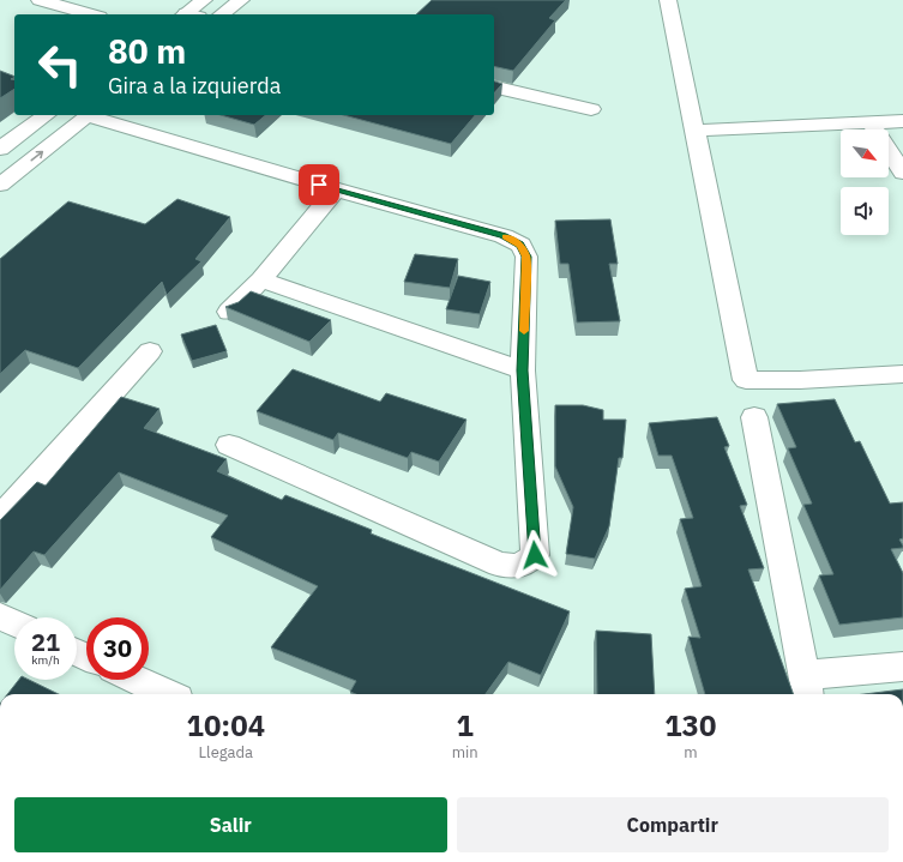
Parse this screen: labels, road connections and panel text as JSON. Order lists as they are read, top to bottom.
{
  "north": "bottom right",
  "page": {
    "turn": ["80 m", "Gira a la izquierda"],
    "speed": "21 km/h",
    "limit": "30",
    "eta": [
      "10:04",
      "Llegada",
      "1",
      "min",
      "130",
      "m"
    ],
    "buttons": ["Salir", "Compartir"]
  }
}
